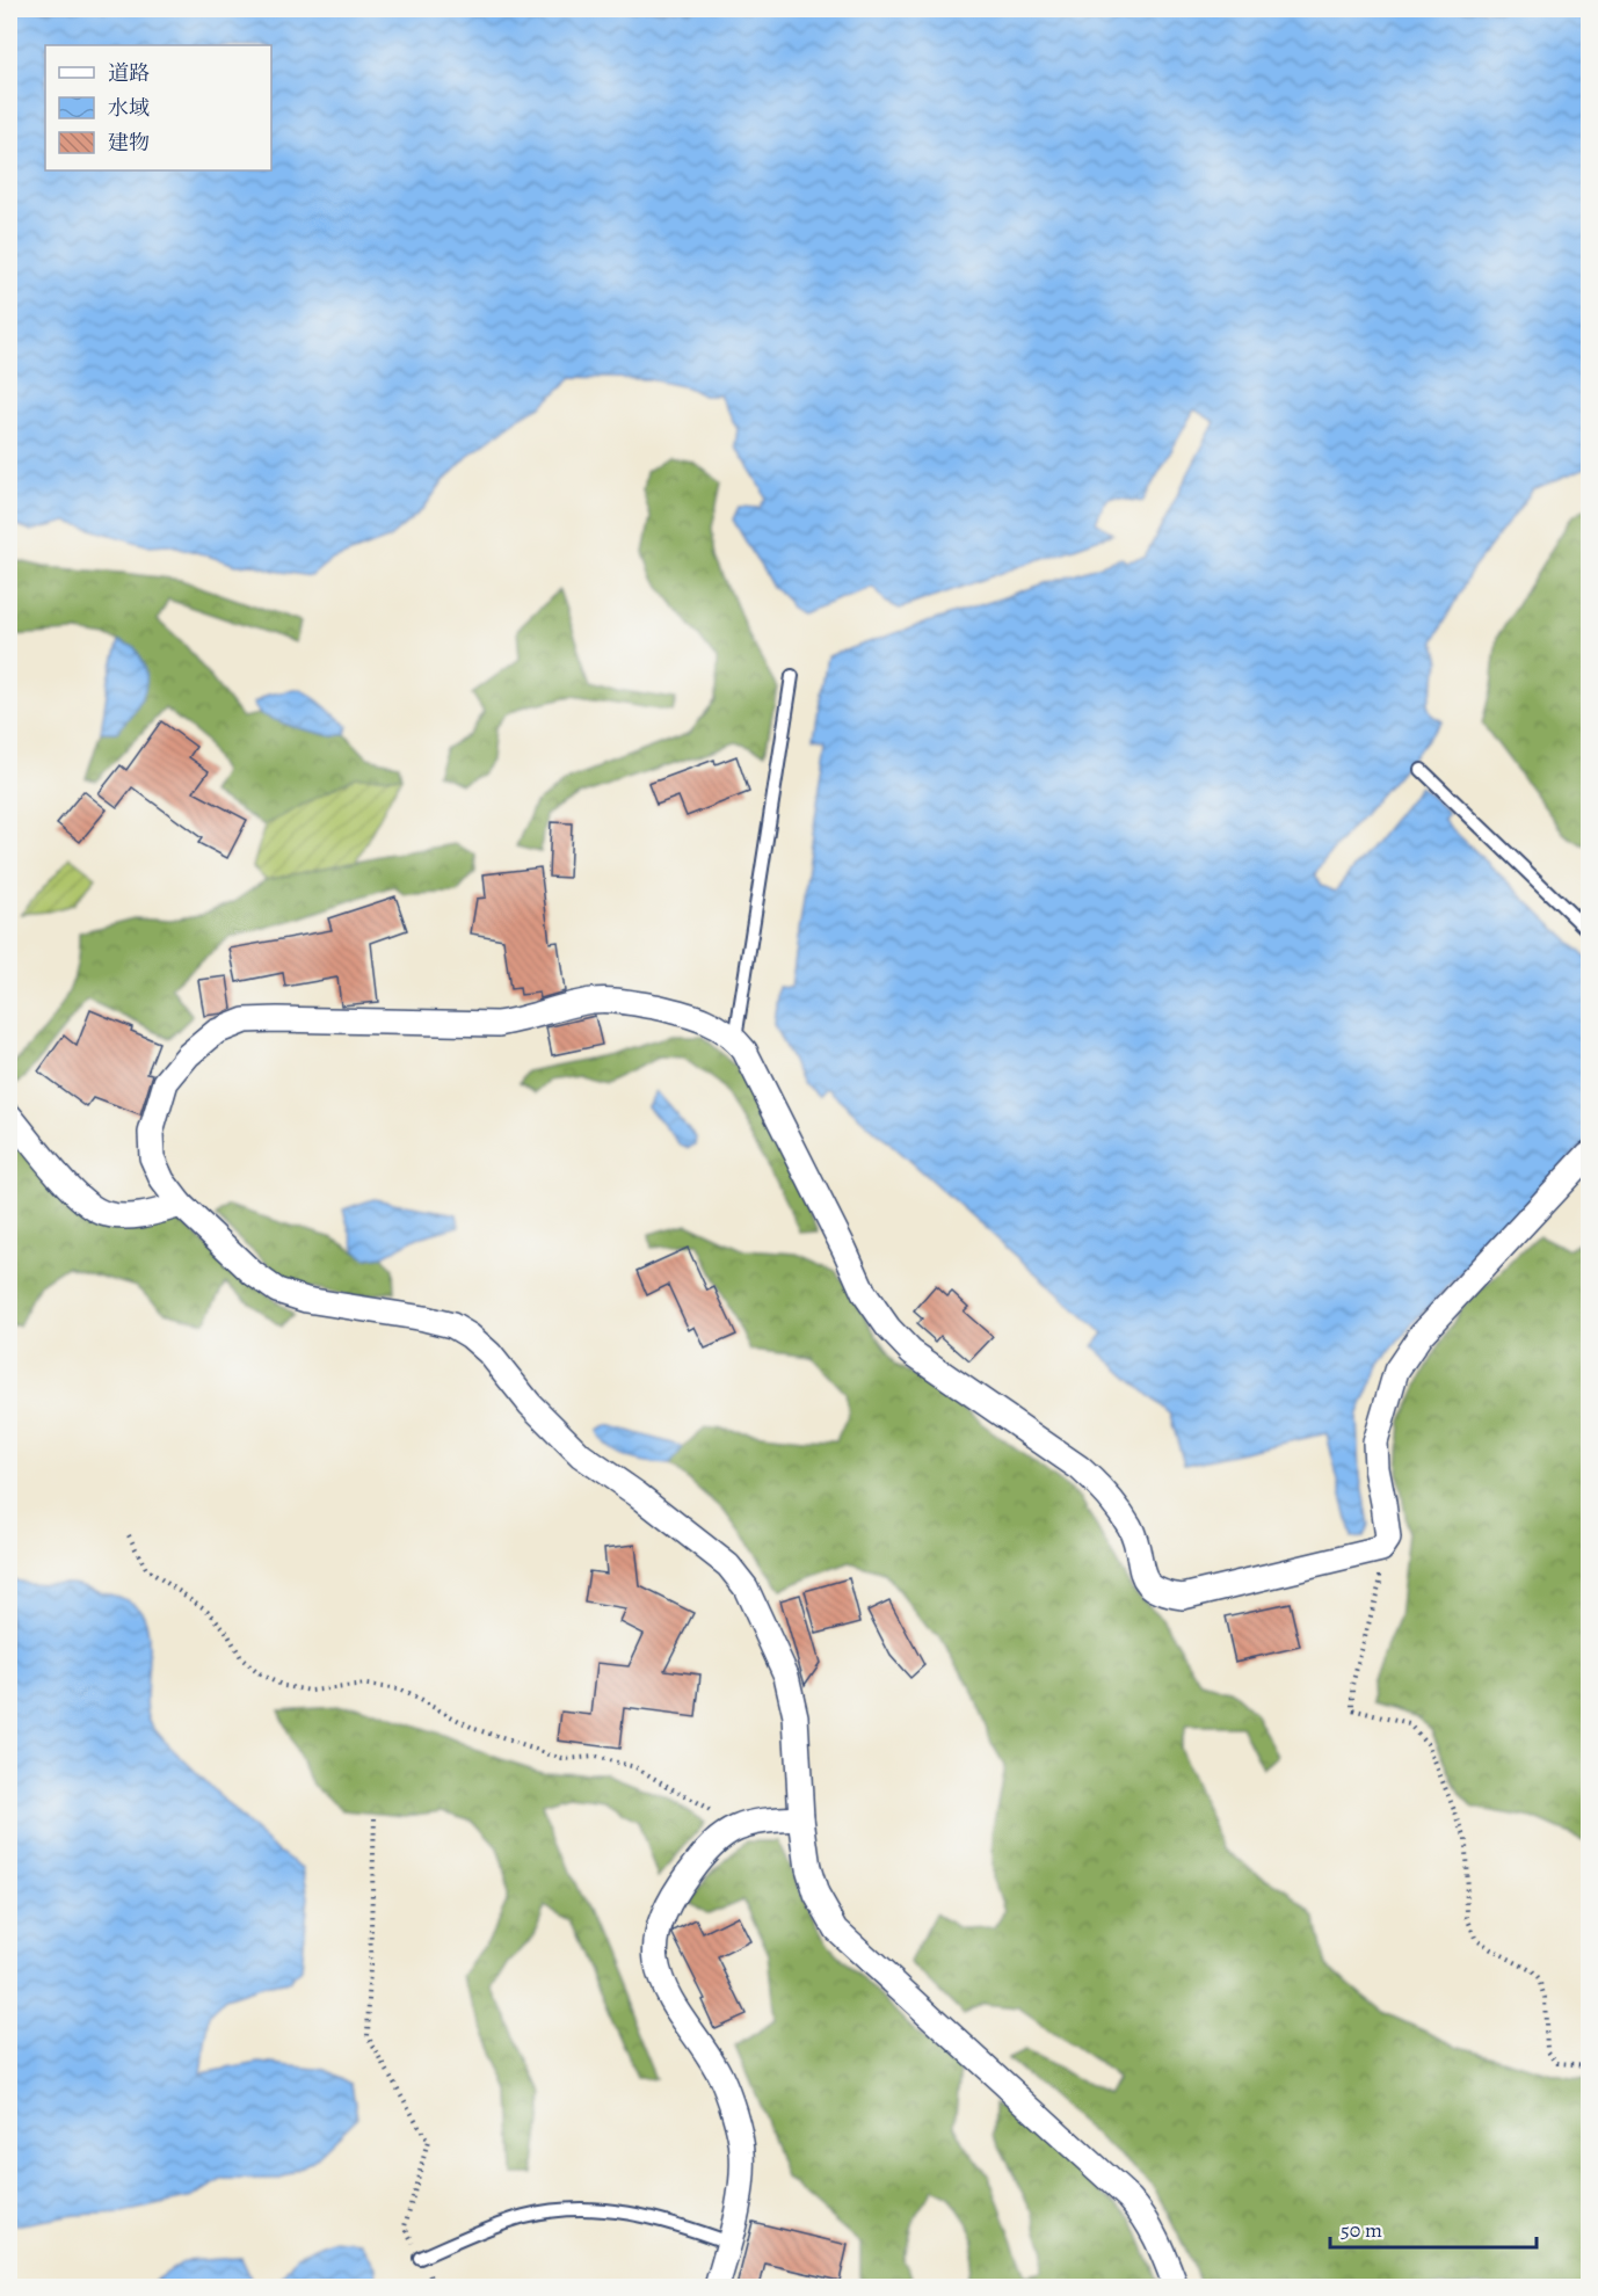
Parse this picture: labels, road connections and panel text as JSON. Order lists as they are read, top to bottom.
{
  "legend": ["道路", "水域", "建物"],
  "scale_bar": "50 m"
}
